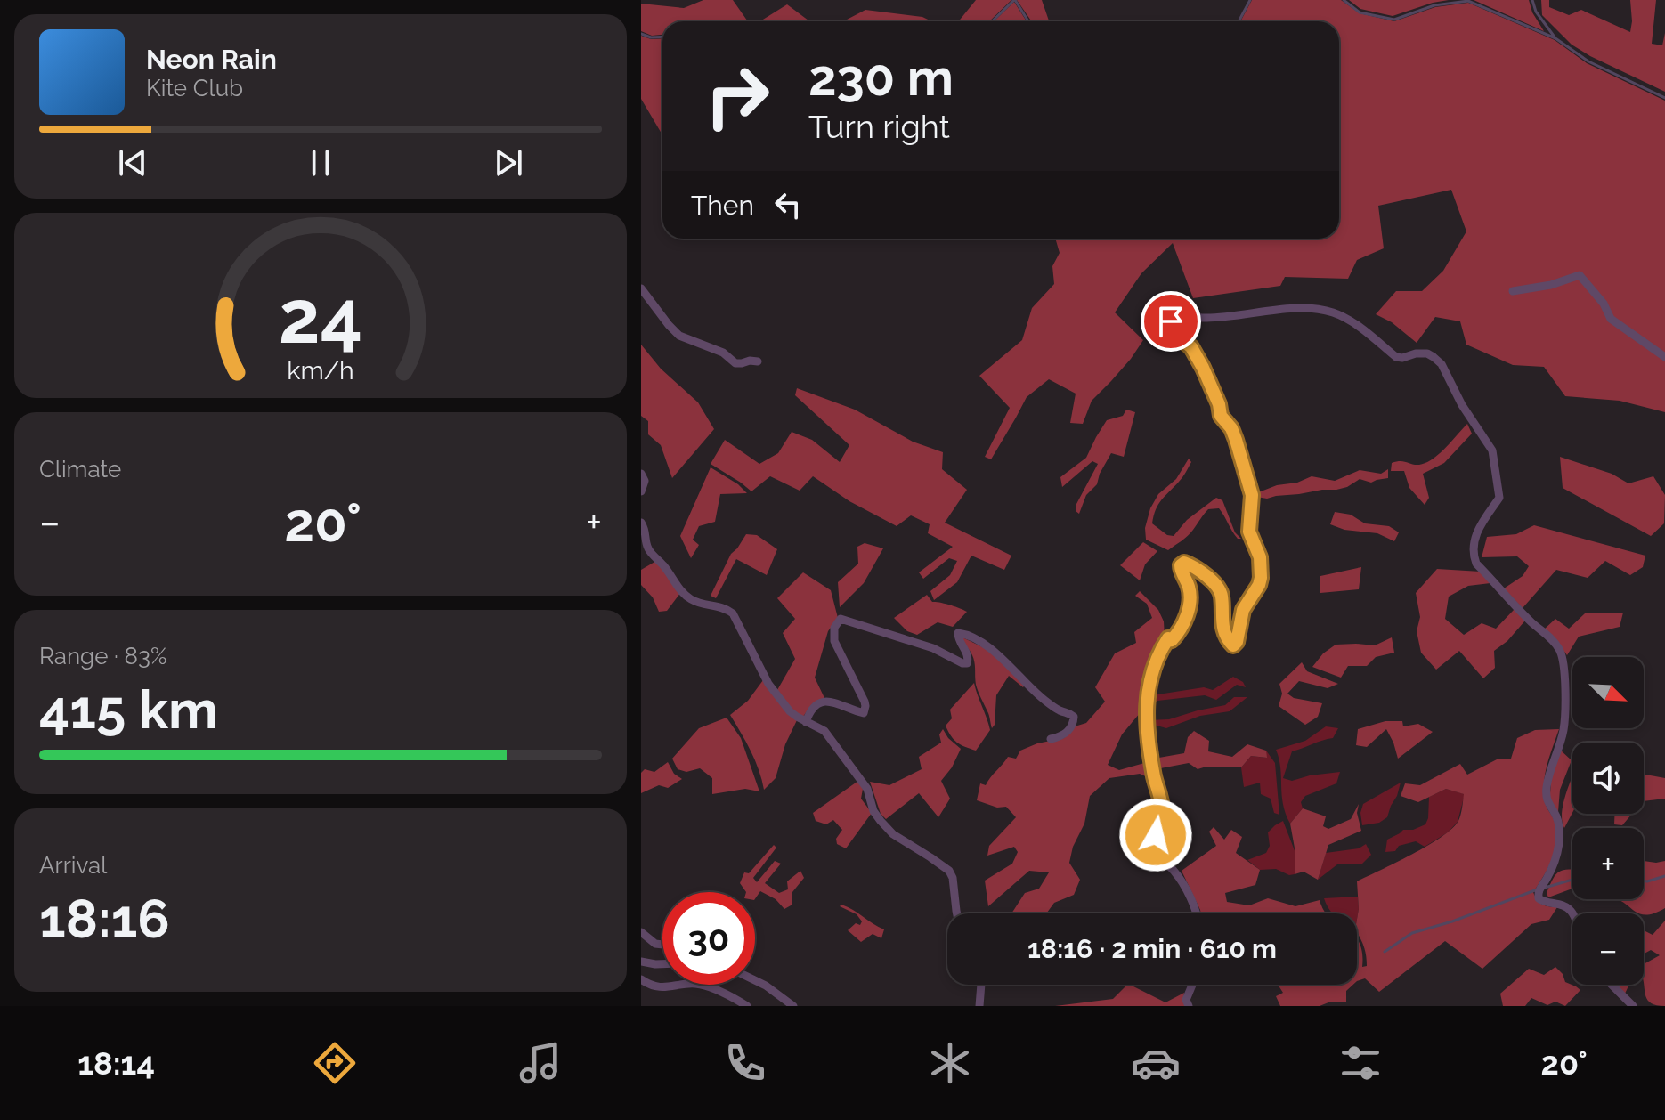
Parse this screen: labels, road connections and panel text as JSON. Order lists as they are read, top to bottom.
{
  "north": "bottom right",
  "page": {
    "turn": ["230 m", "Turn right"],
    "song": ["Neon Rain", "Kite Club"],
    "then": "Then",
    "tile": [
      "Climate",
      ["Range · 83%", "415 km"],
      ["Arrival", "18:16"]
    ],
    "heat": ["−", "20°", "+"],
    "map_buttons": ["+", "−"],
    "limit": "30",
    "trip": "18:16 · 2 min · 610 m",
    "tabs": ["18:14", "20°"],
    "gauge": ["24", "km/h"]
  }
}
